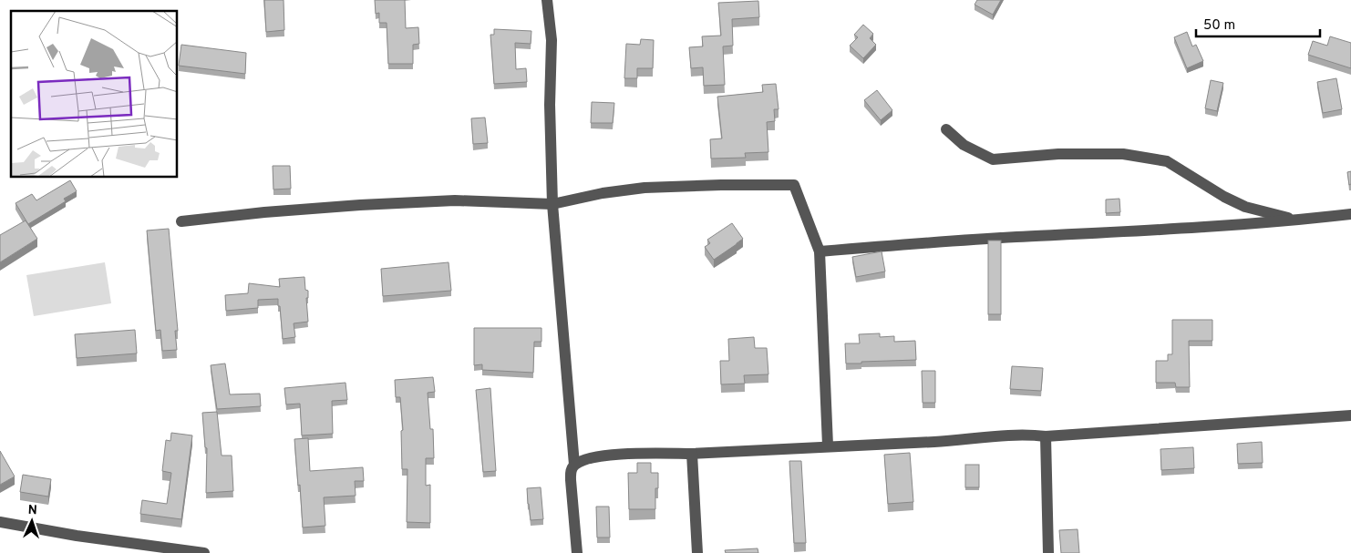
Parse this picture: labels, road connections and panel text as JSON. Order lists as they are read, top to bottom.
{
  "scale_bar": "50 m",
  "north": "top"
}
